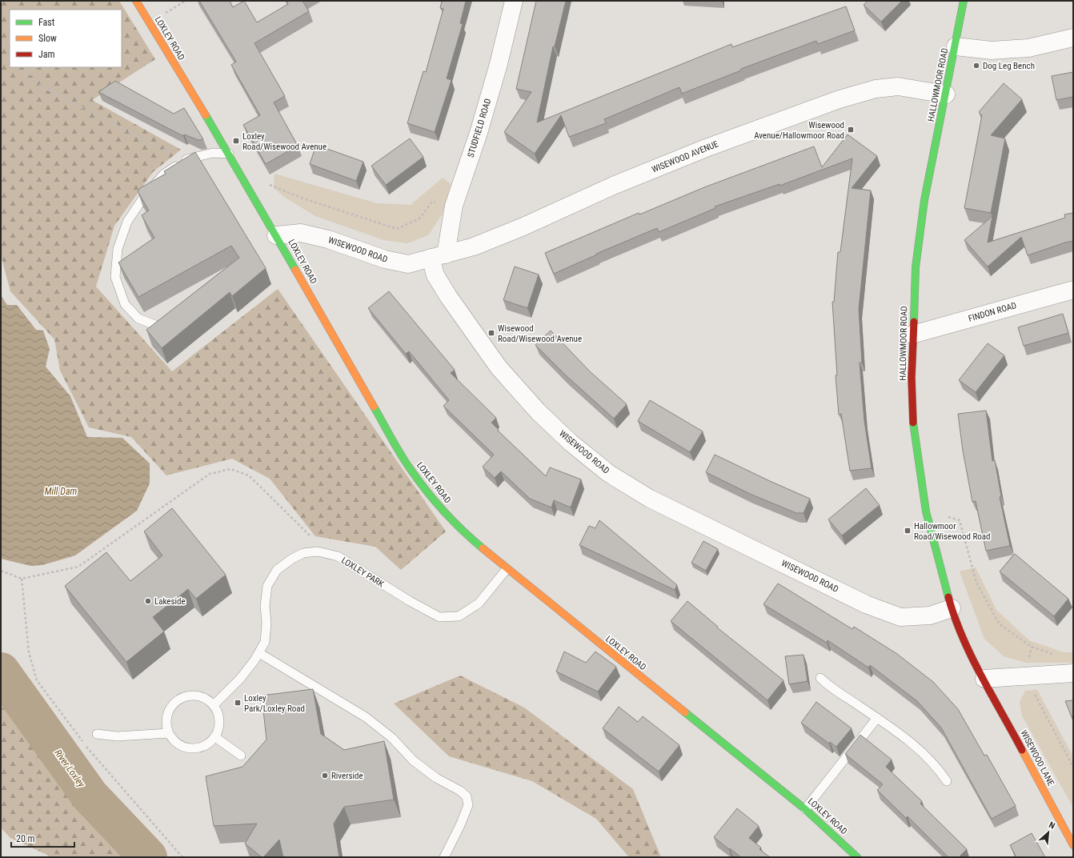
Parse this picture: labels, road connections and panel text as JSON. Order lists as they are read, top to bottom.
{
  "streets": {
    "main road": ["LOXLEY ROAD", "HALLOWMOOR ROAD", "WISEWOOD LANE"],
    "street": [
      "STUDFIELD ROAD",
      "WISEWOOD AVENUE",
      "WISEWOOD ROAD",
      "FINDON ROAD"
    ],
    "lane": ["LOXLEY PARK"]
  },
  "crossings": [
    ["LOXLEY ROAD", "WISEWOOD ROAD"],
    ["LOXLEY ROAD", "LOXLEY PARK"],
    ["HALLOWMOOR ROAD", "WISEWOOD AVENUE"],
    ["HALLOWMOOR ROAD", "WISEWOOD ROAD"],
    ["HALLOWMOOR ROAD", "FINDON ROAD"],
    ["HALLOWMOOR ROAD", "WISEWOOD LANE"],
    ["STUDFIELD ROAD", "WISEWOOD AVENUE"],
    ["STUDFIELD ROAD", "WISEWOOD ROAD"],
    ["WISEWOOD AVENUE", "WISEWOOD ROAD"]
  ],
  "water": ["Mill Dam", "River Loxley"],
  "places": {
    "other": ["Dog Leg Bench", "Lakeside", "Riverside"],
    "transit": [
      "Wisewood Avenue/Hallowmoor Road",
      "Loxley Road/Wisewood Avenue",
      "Wisewood Road/Wisewood Avenue",
      "Hallowmoor Road/Wisewood Road",
      "Loxley Park/Loxley Road"
    ]
  },
  "legend": ["Fast", "Slow", "Jam"],
  "scale_bar": "20 m",
  "north": "top right"
}
